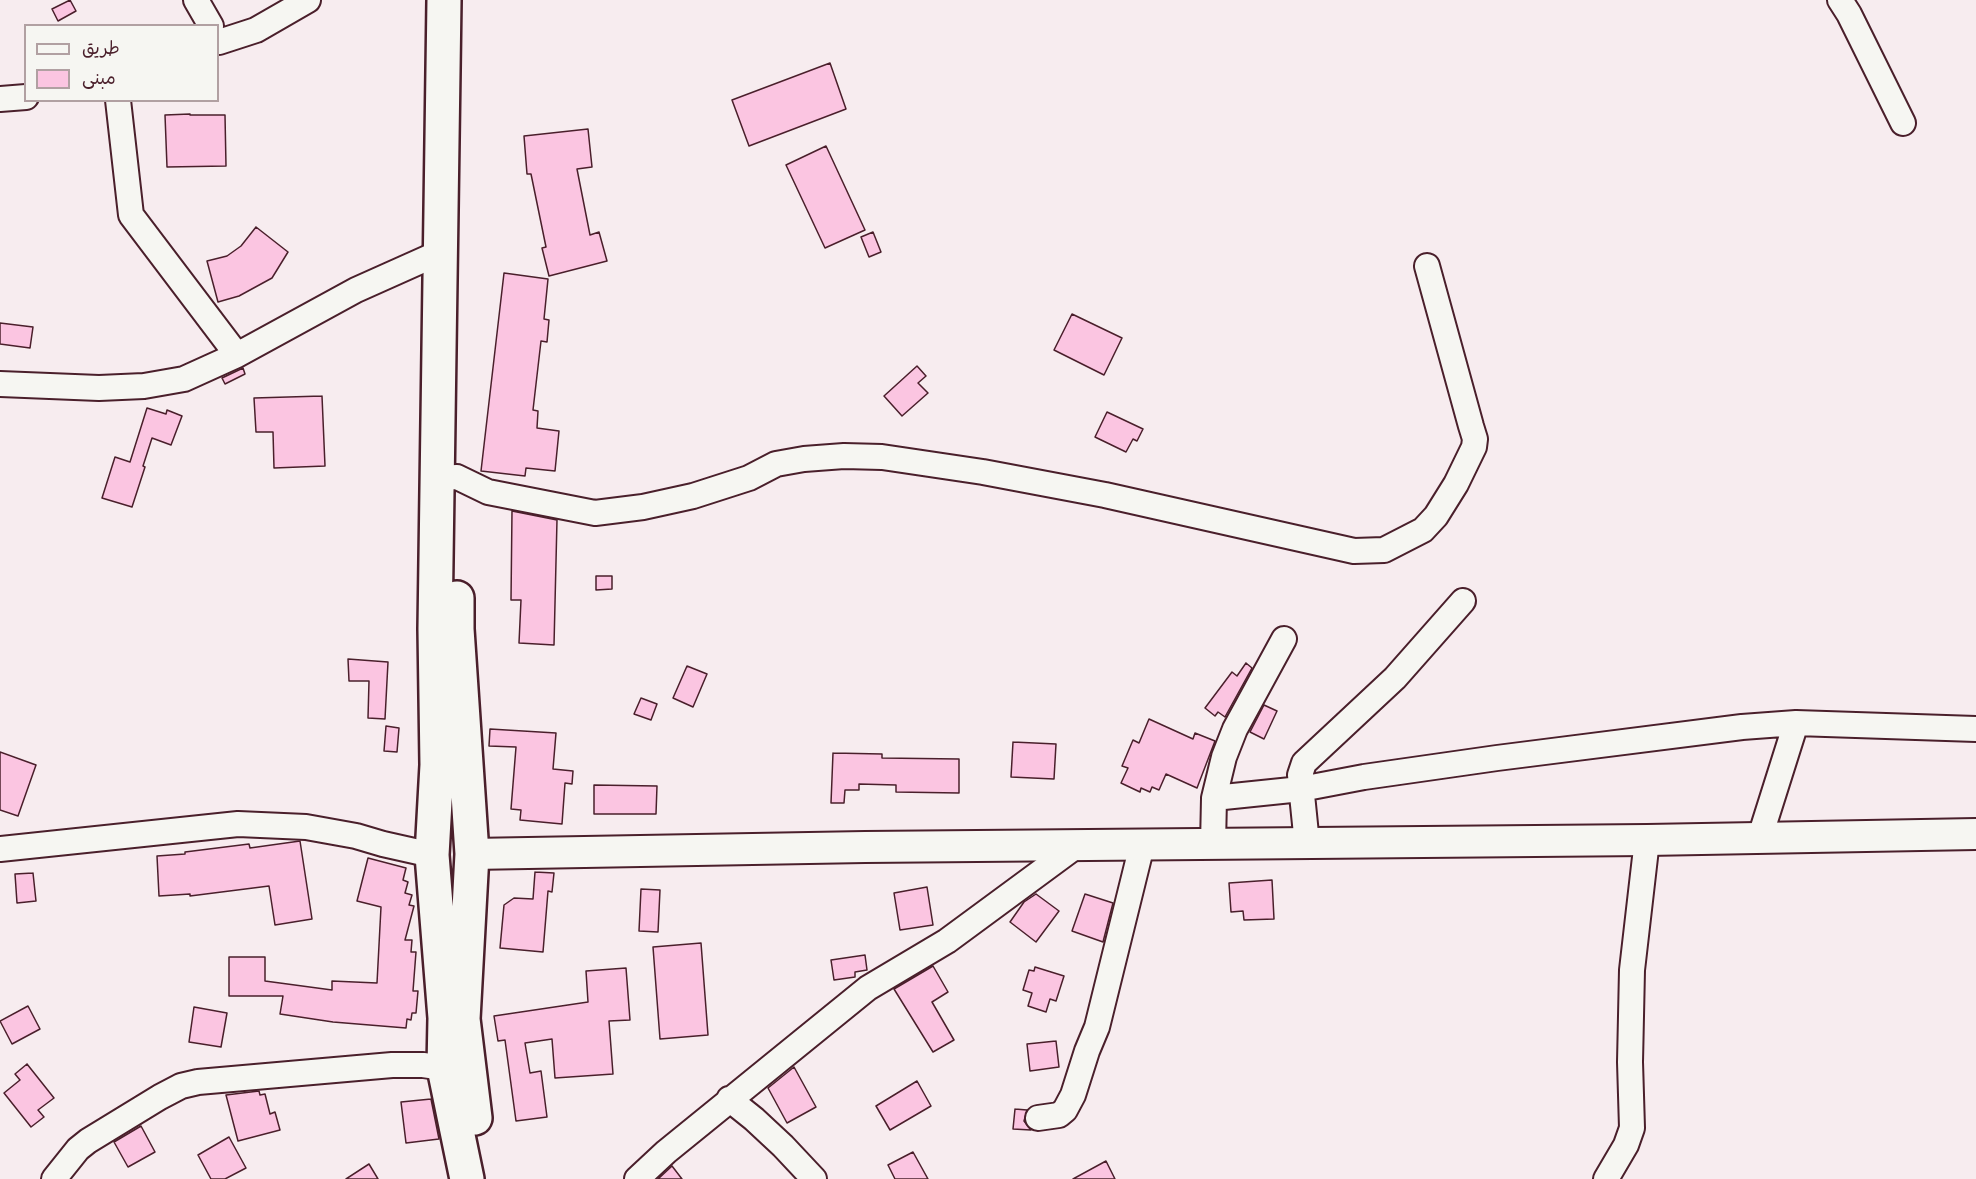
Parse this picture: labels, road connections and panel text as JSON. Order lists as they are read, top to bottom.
{
  "legend": ["طريق", "مبنى"]
}
